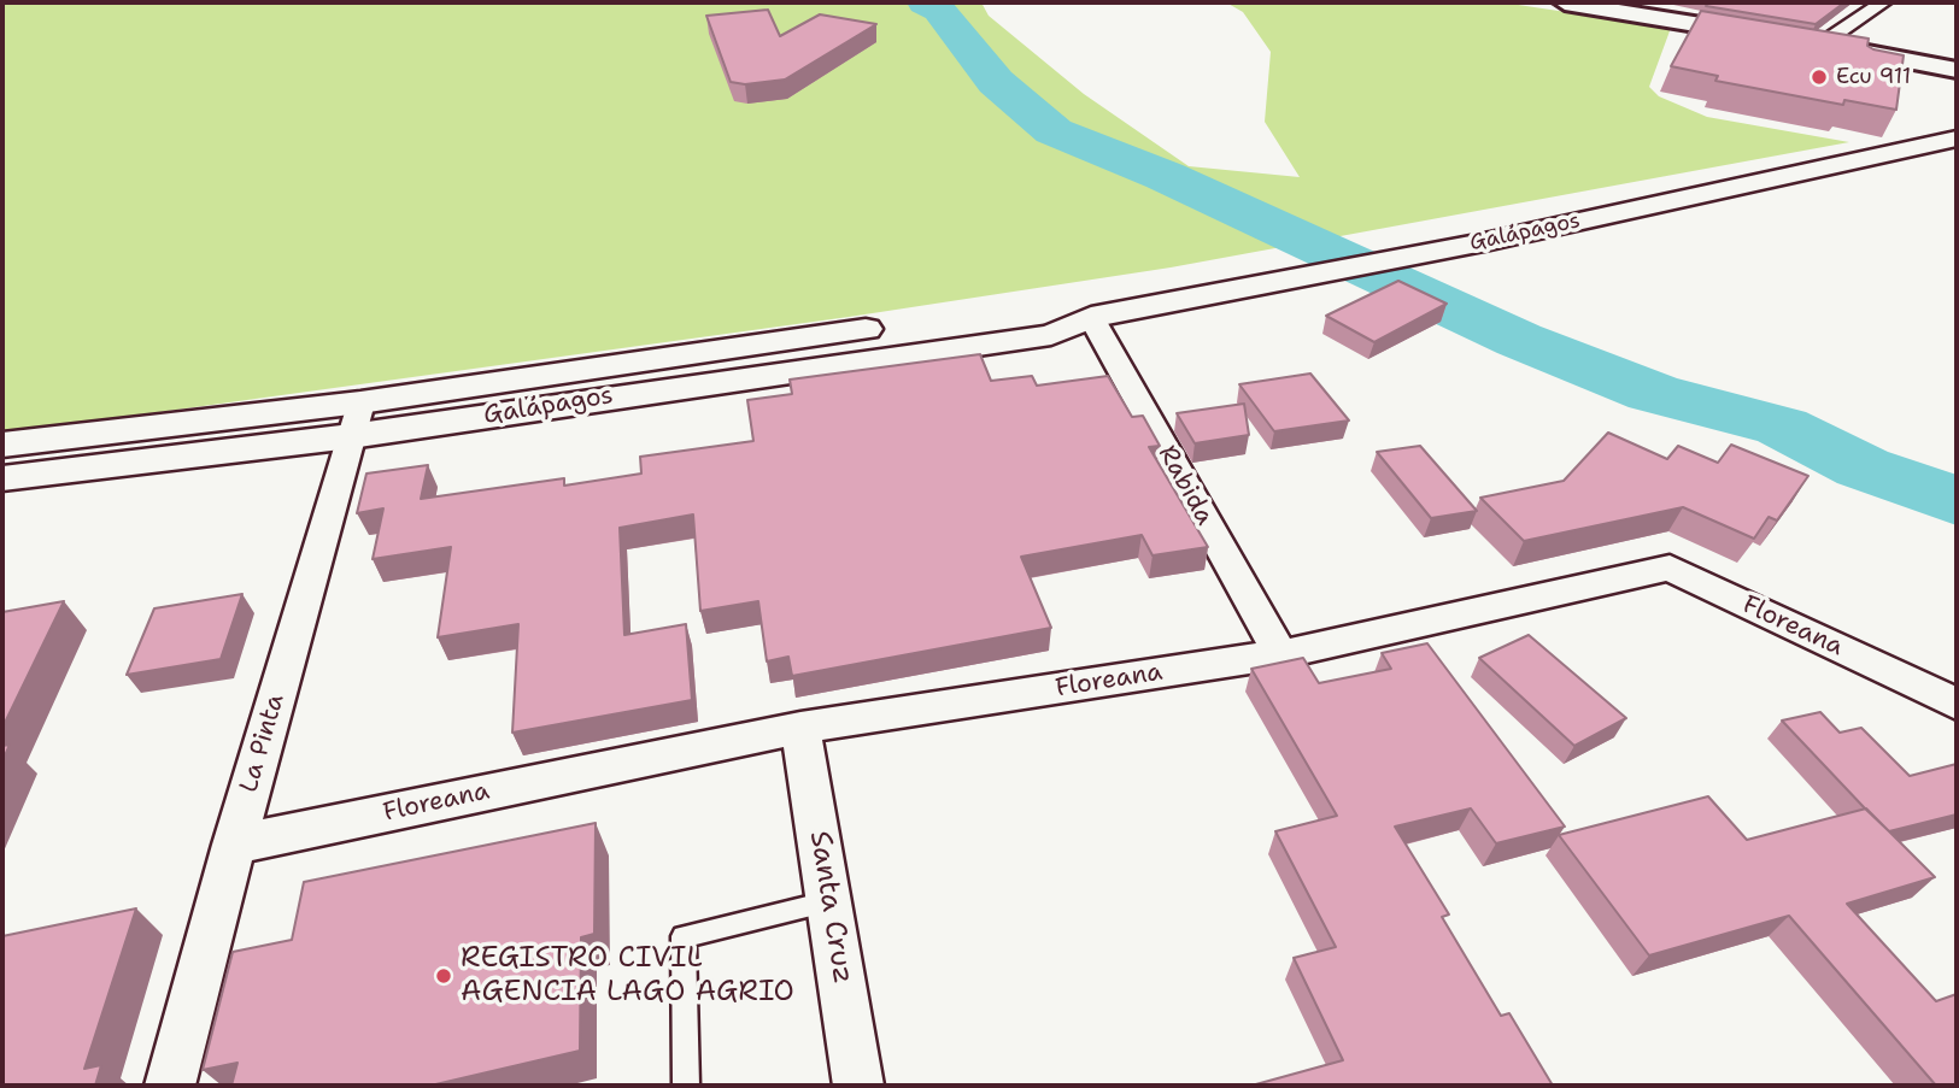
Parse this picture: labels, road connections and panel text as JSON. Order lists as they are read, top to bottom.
{
  "streets": {
    "street": [
      "Galápagos",
      "Rabida",
      "Floreana",
      "La Pinta",
      "Santa Cruz"
    ]
  },
  "crossings": [
    ["Galápagos", "Rabida"],
    ["Galápagos", "La Pinta"],
    ["Rabida", "Floreana"],
    ["Floreana", "La Pinta"],
    ["Floreana", "Santa Cruz"]
  ],
  "places": ["Ecu 911", "REGISTRO CIVIL AGENCIA LAGO AGRIO"]
}
